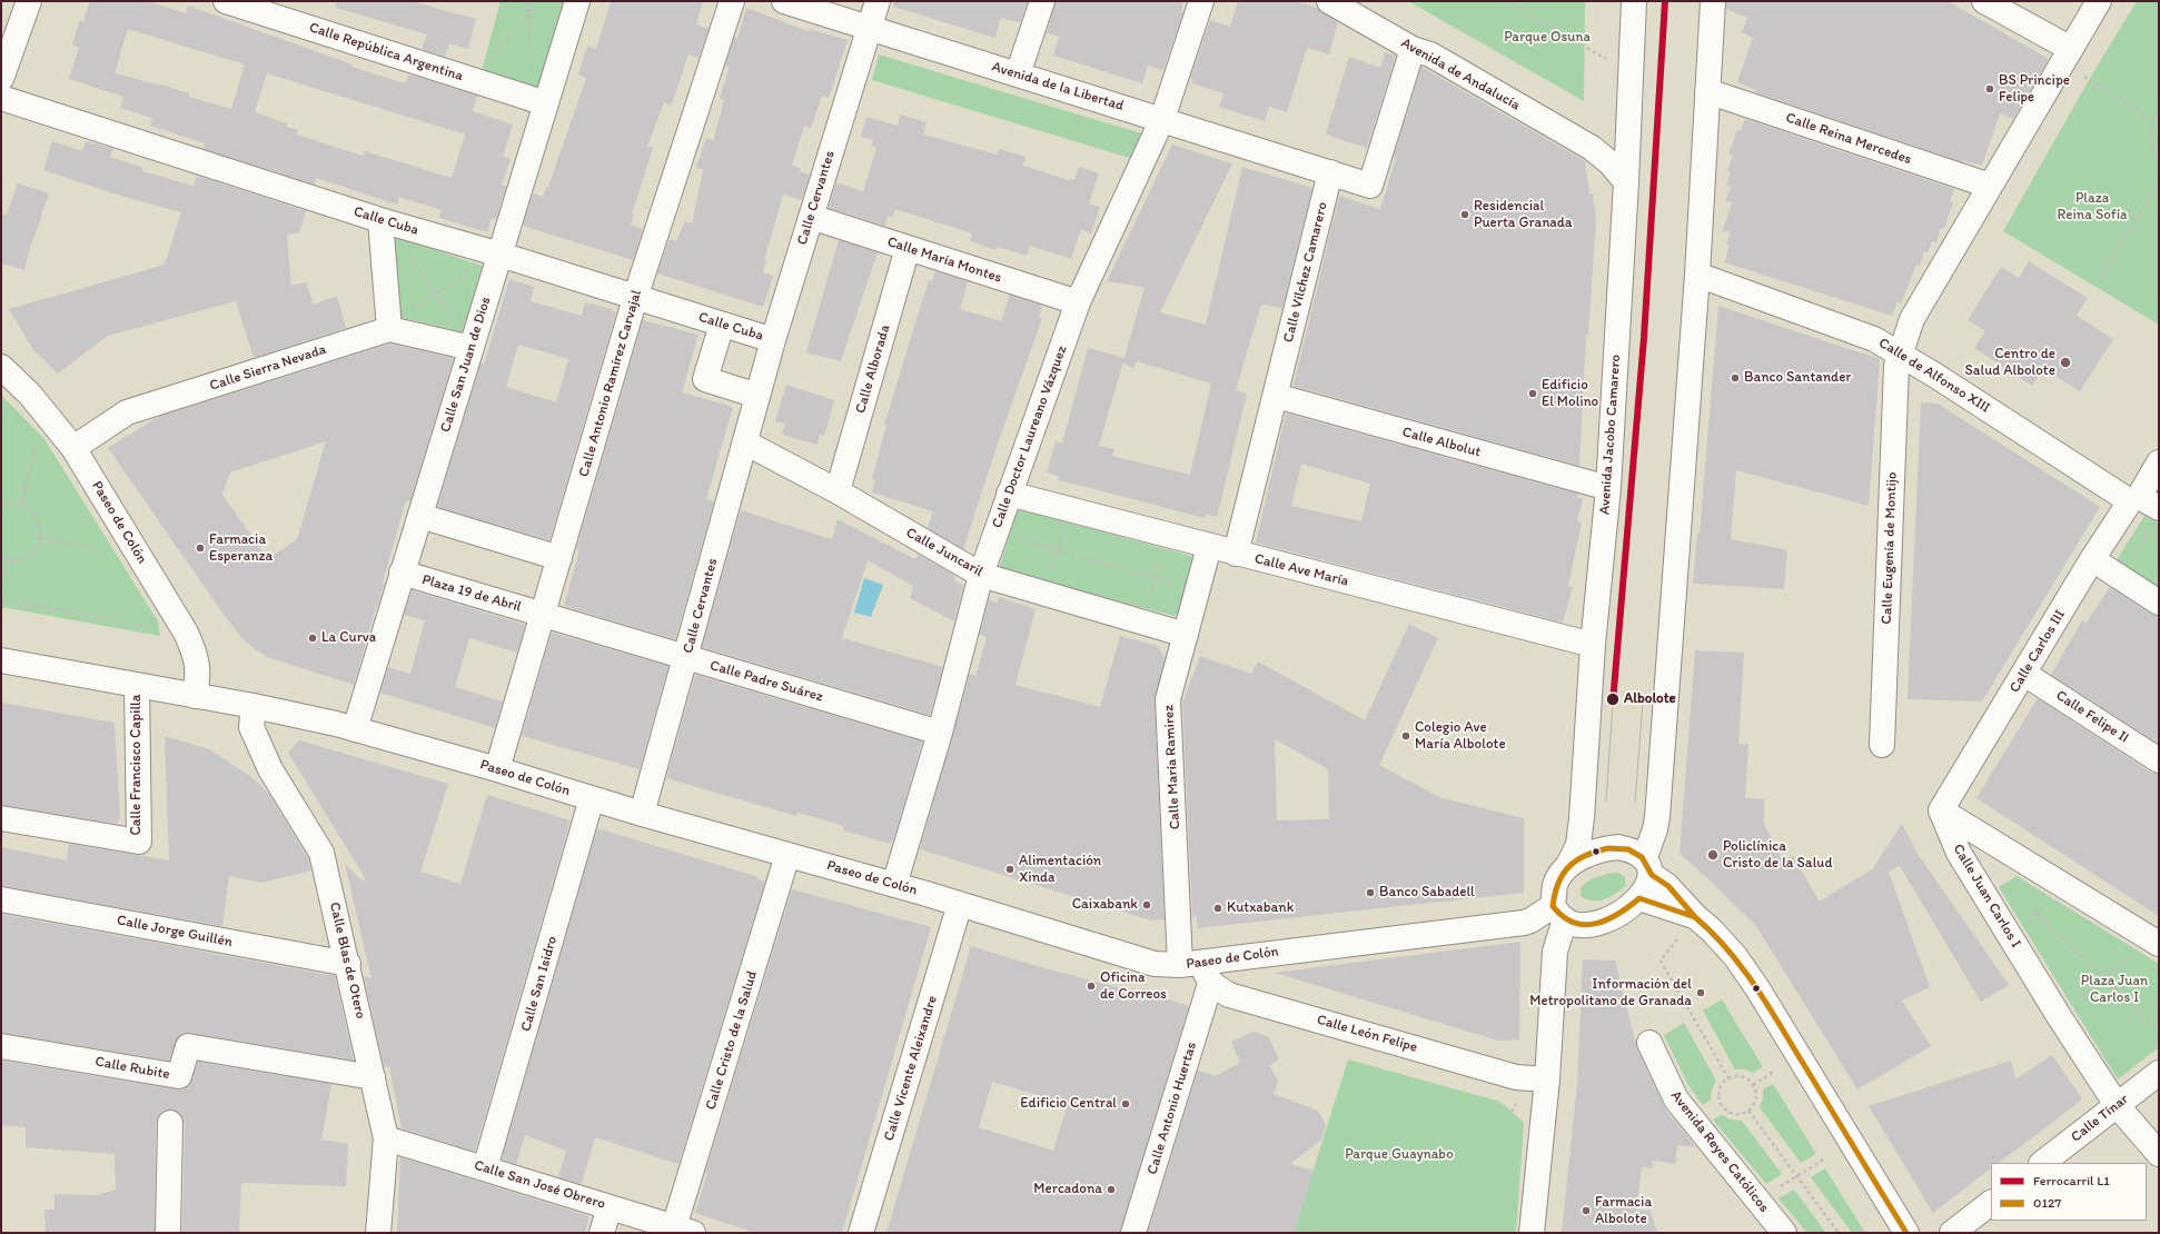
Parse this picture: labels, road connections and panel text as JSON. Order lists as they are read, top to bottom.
{
  "streets": {
    "street": [
      "Calle República Argentina",
      "Avenida de Andalucía",
      "Avenida de la Libertad",
      "Calle Reina Mercedes",
      "Calle Cervantes",
      "Calle Cuba",
      "Calle María Montes",
      "Calle Vílchez Camarero",
      "Calle San Juan de Dios",
      "Calle Sierra Nevada",
      "Calle Alborada",
      "Calle de Alfonso XIII",
      "Calle Antonio Ramírez Carvajal",
      "Avenida Jacobo Camarero",
      "Calle Doctor Laureano Vázquez",
      "Calle Albolut",
      "Paseo de Colón",
      "Calle Eugenía de Montijo",
      "Calle Juncaril",
      "Calle Ave María",
      "Plaza 19 de Abril",
      "Calle Carlos III",
      "Calle Padre Suárez",
      "Calle Felipe II",
      "Calle Francisco Capilla",
      "Calle María Ramirez",
      "Calle Juan Carlos I",
      "Calle Jorge Guillén",
      "Calle Blas de Otero",
      "Calle San Isidro",
      "Calle León Felipe",
      "Calle Cristo de la Salud",
      "Calle Rubite",
      "Calle Vicente Aleixandre",
      "Calle Antonio Huertas",
      "Calle Tínar",
      "Avenida Reyes Católicos",
      "Calle San José Obrero"
    ]
  },
  "crossings": [
    ["Calle República Argentina", "Calle San Juan de Dios"],
    ["Avenida de Andalucía", "Avenida Jacobo Camarero"],
    ["Avenida de la Libertad", "Calle Cervantes"],
    ["Avenida de la Libertad", "Calle Vílchez Camarero"],
    ["Avenida de la Libertad", "Calle Doctor Laureano Vázquez"],
    ["Calle Cervantes", "Calle Cuba"],
    ["Calle Cervantes", "Calle María Montes"],
    ["Calle Cervantes", "Paseo de Colón"],
    ["Calle Cervantes", "Calle Juncaril"],
    ["Calle Cervantes", "Calle Padre Suárez"],
    ["Calle Cuba", "Calle San Juan de Dios"],
    ["Calle Cuba", "Calle Antonio Ramírez Carvajal"],
    ["Calle María Montes", "Calle Alborada"],
    ["Calle María Montes", "Calle Doctor Laureano Vázquez"],
    ["Calle Vílchez Camarero", "Calle Albolut"],
    ["Calle Vílchez Camarero", "Calle Ave María"],
    ["Calle San Juan de Dios", "Paseo de Colón"],
    ["Calle San Juan de Dios", "Plaza 19 de Abril"],
    ["Calle Sierra Nevada", "Paseo de Colón"],
    ["Calle Alborada", "Calle Juncaril"],
    ["Calle de Alfonso XIII", "Calle Eugenía de Montijo"],
    ["Calle de Alfonso XIII", "Calle Carlos III"],
    ["Calle Antonio Ramírez Carvajal", "Paseo de Colón"],
    ["Calle Antonio Ramírez Carvajal", "Plaza 19 de Abril"],
    ["Calle Antonio Ramírez Carvajal", "Calle Padre Suárez"],
    ["Avenida Jacobo Camarero", "Calle Albolut"],
    ["Avenida Jacobo Camarero", "Paseo de Colón"],
    ["Avenida Jacobo Camarero", "Calle Ave María"],
    ["Calle Doctor Laureano Vázquez", "Paseo de Colón"],
    ["Calle Doctor Laureano Vázquez", "Calle Juncaril"],
    ["Calle Doctor Laureano Vázquez", "Calle Ave María"],
    ["Calle Doctor Laureano Vázquez", "Calle Padre Suárez"],
    ["Paseo de Colón", "Calle Francisco Capilla"],
    ["Paseo de Colón", "Calle María Ramirez"],
    ["Paseo de Colón", "Calle Blas de Otero"],
    ["Paseo de Colón", "Calle San Isidro"],
    ["Paseo de Colón", "Calle León Felipe"],
    ["Paseo de Colón", "Calle Cristo de la Salud"],
    ["Paseo de Colón", "Calle Vicente Aleixandre"],
    ["Paseo de Colón", "Calle Antonio Huertas"],
    ["Calle Juncaril", "Calle María Ramirez"],
    ["Calle Ave María", "Calle María Ramirez"],
    ["Plaza 19 de Abril", "Calle Padre Suárez"],
    ["Calle Carlos III", "Calle Felipe II"],
    ["Calle Carlos III", "Calle Juan Carlos I"],
    ["Calle María Ramirez", "Calle León Felipe"],
    ["Calle María Ramirez", "Calle Antonio Huertas"],
    ["Calle Juan Carlos I", "Calle Tínar"],
    ["Calle Jorge Guillén", "Calle Blas de Otero"],
    ["Calle Blas de Otero", "Calle Rubite"],
    ["Calle Blas de Otero", "Calle San José Obrero"],
    ["Calle San Isidro", "Calle San José Obrero"],
    ["Calle León Felipe", "Calle Antonio Huertas"],
    ["Calle Cristo de la Salud", "Calle San José Obrero"]
  ],
  "parks": [
    "Parque Osuna",
    "Plaza Reina Sofía",
    "Plaza Juan Carlos I",
    "Parque Guaynabo"
  ],
  "places": [
    "BS Principe Felipe",
    "Residencial Puerta Granada",
    "Centro de Salud Albolote",
    "Banco Santander",
    "Edificio El Molino",
    "Farmacia Esperanza",
    "La Curva",
    "Albolote",
    "Colegio Ave María Albolote",
    "Policlínica Cristo de la Salud",
    "Alimentación Xinda",
    "Banco Sabadell",
    "Caixabank",
    "Kutxabank",
    "Oficina de Correos",
    "Información del Metropolitano de Granada",
    "Edificio Central",
    "Mercadona",
    "Farmacia Albolote"
  ],
  "lines": ["rail line L1", "transit line 0127"],
  "legend": ["Ferrocarril L1", "0127"]
}
